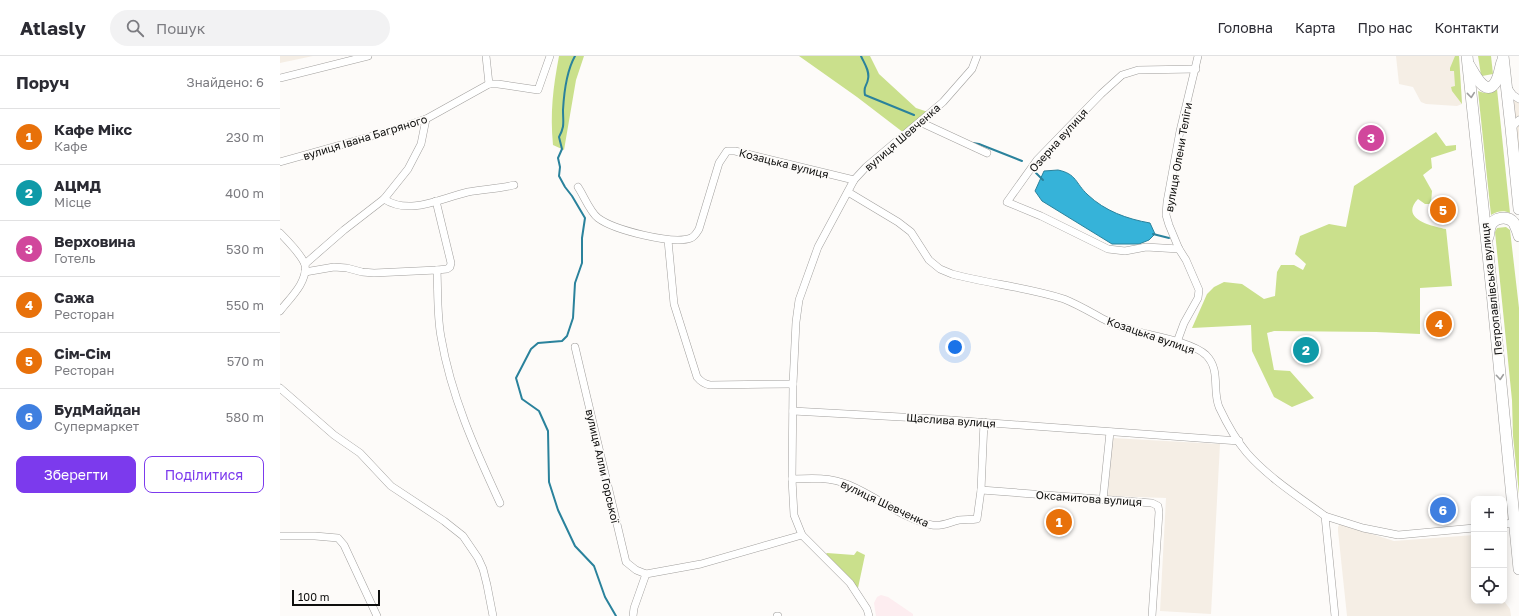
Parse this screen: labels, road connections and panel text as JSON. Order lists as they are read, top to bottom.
{
  "streets": {
    "highway": ["Петропавлівська вулиця"],
    "street": [
      "вулиця Івана Багряного",
      "вулиця Шевченка",
      "Озерна вулиця",
      "вулиця Олени Теліги",
      "Козацька вулиця",
      "Щаслива вулиця",
      "вулиця Алли Горської",
      "Оксамитова вулиця"
    ]
  },
  "crossings": [
    ["вулиця Шевченка", "Козацька вулиця"],
    ["вулиця Шевченка", "Щаслива вулиця"],
    ["вулиця Шевченка", "Оксамитова вулиця"],
    ["Озерна вулиця", "вулиця Олени Теліги"],
    ["вулиця Олени Теліги", "Козацька вулиця"],
    ["Козацька вулиця", "Щаслива вулиця"]
  ],
  "scale_bar": "100 m",
  "page": {
    "header": "Atlasly",
    "search": "Пошук",
    "nav": [
      "Головна",
      "Карта",
      "Про нас",
      "Контакти"
    ],
    "heading": ["Поруч", "Знайдено: 6"],
    "list": [
      {
        "mark": "1",
        "name": "Кафе Мікс",
        "note": "Кафе",
        "value": "230 m"
      },
      {
        "mark": "2",
        "name": "АЦМД",
        "note": "Місце",
        "value": "400 m"
      },
      {
        "mark": "3",
        "name": "Верховина",
        "note": "Готель",
        "value": "530 m"
      },
      {
        "mark": "4",
        "name": "Сажа",
        "note": "Ресторан",
        "value": "550 m"
      },
      {
        "mark": "5",
        "name": "Сім-Сім",
        "note": "Ресторан",
        "value": "570 m"
      },
      {
        "mark": "6",
        "name": "БудМайдан",
        "note": "Супермаркет",
        "value": "580 m"
      }
    ],
    "pins": [
      "3",
      "5",
      "4",
      "2",
      "6",
      "1"
    ],
    "buttons": ["Зберегти", "Поділитися"],
    "map_buttons": ["+", "−"],
    "scale": "100 m"
  }
}
